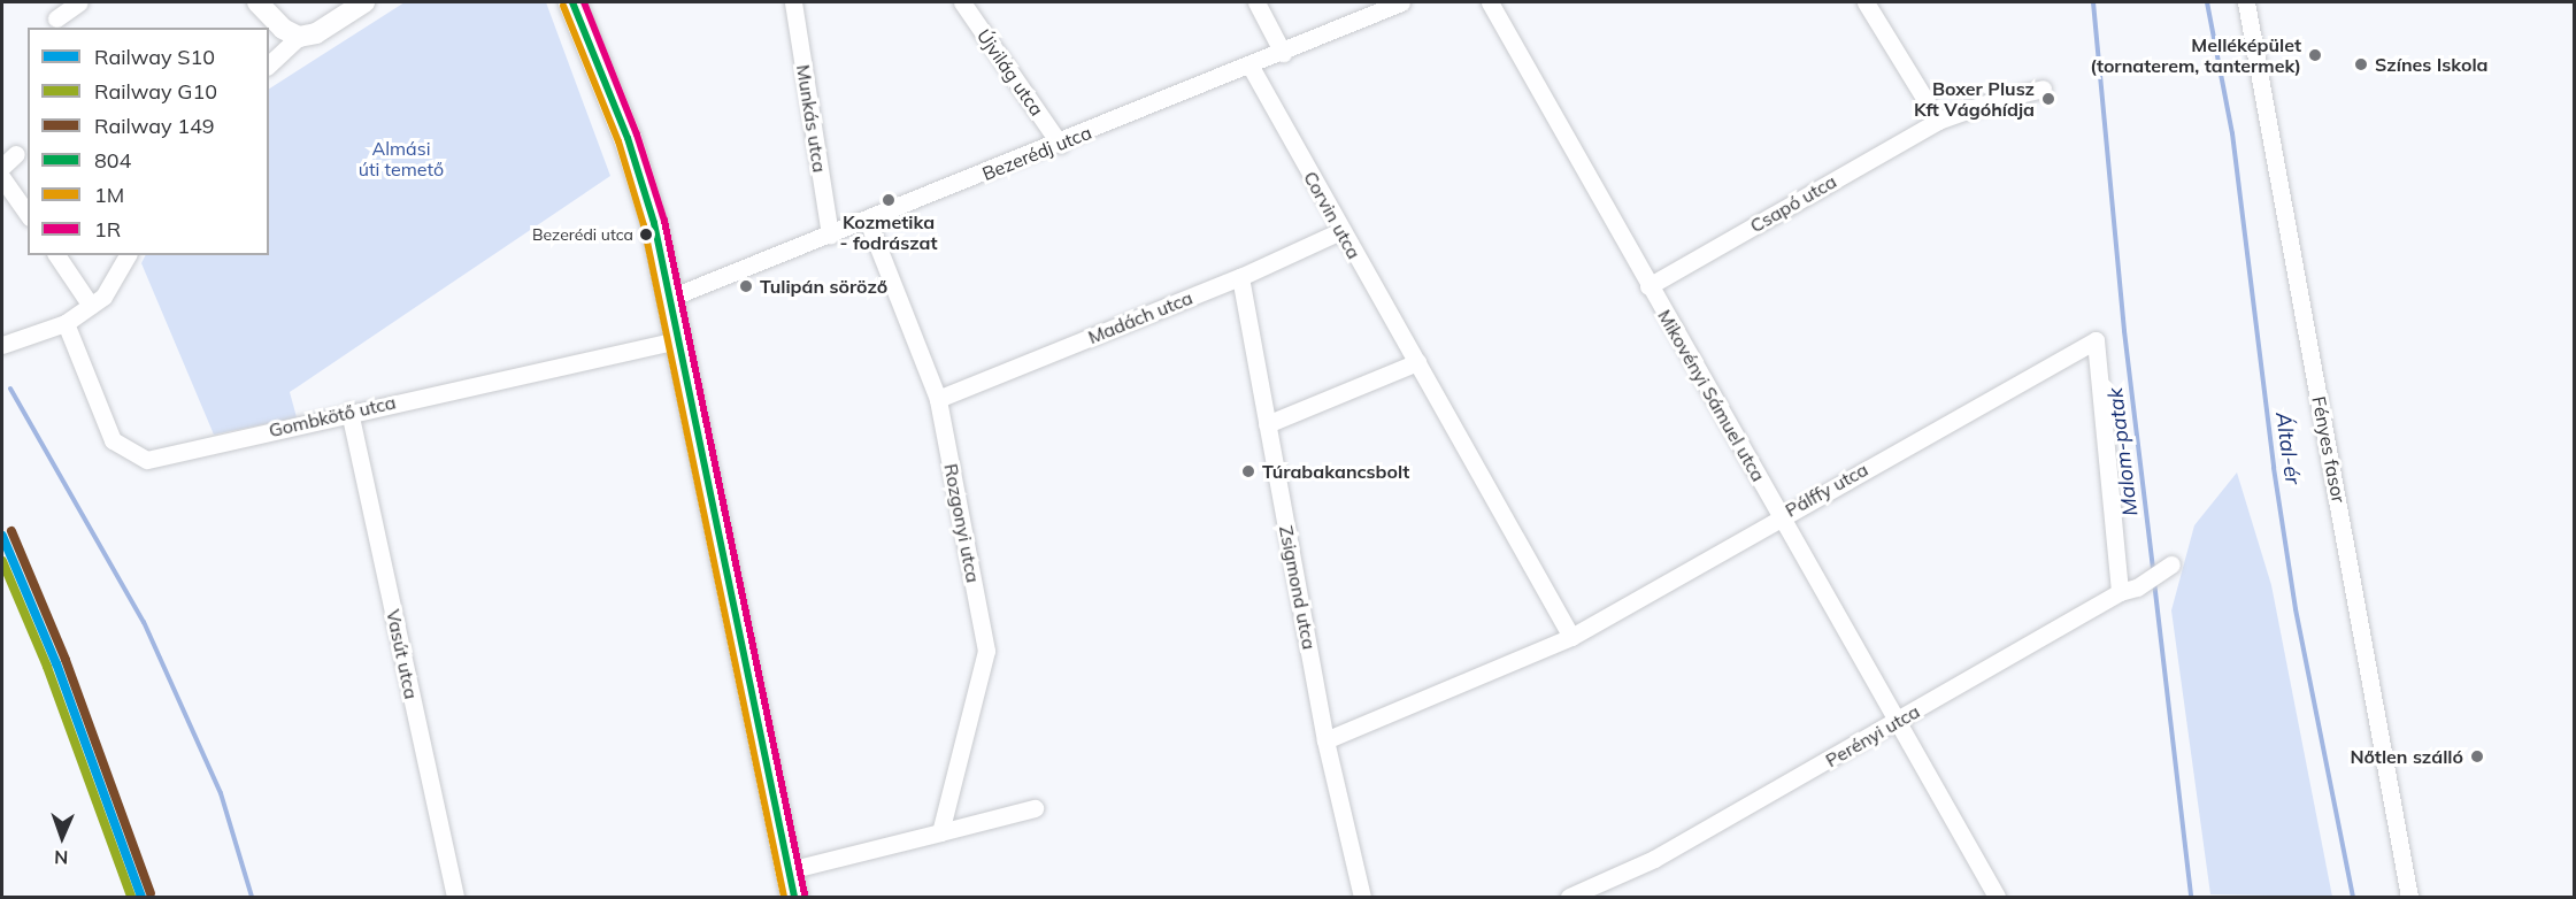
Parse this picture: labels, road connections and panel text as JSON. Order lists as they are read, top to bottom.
{
  "streets": {
    "street": [
      "Újvilág utca",
      "Munkás utca",
      "Bezerédj utca",
      "Csapó utca",
      "Corvin utca",
      "Madách utca",
      "Mikovényi Sámuel utca",
      "Gombkötő utca",
      "Fényes fasor",
      "Pálffy utca",
      "Rozgonyi utca",
      "Zsigmond utca",
      "Vasút utca",
      "Perényi utca"
    ]
  },
  "crossings": [
    ["Újvilág utca", "Bezerédj utca"],
    ["Munkás utca", "Bezerédj utca"],
    ["Bezerédj utca", "Corvin utca"],
    ["Bezerédj utca", "Rozgonyi utca"],
    ["Csapó utca", "Mikovényi Sámuel utca"],
    ["Corvin utca", "Madách utca"],
    ["Corvin utca", "Pálffy utca"],
    ["Madách utca", "Rozgonyi utca"],
    ["Madách utca", "Zsigmond utca"],
    ["Mikovényi Sámuel utca", "Pálffy utca"],
    ["Mikovényi Sámuel utca", "Perényi utca"],
    ["Gombkötő utca", "Vasút utca"],
    ["Pálffy utca", "Zsigmond utca"],
    ["Pálffy utca", "Perényi utca"]
  ],
  "water": ["Által-ér", "Malom-patak"],
  "parks": ["Almási úti temető"],
  "places": [
    "Melléképület (tornaterem, tantermek)",
    "Színes Iskola",
    "Boxer Plusz Kft Vágóhídja",
    "Kozmetika - fodrászat",
    "Bezerédi utca",
    "Tulipán söröző",
    "Túrabakancsbolt",
    "Nőtlen szálló"
  ],
  "lines": [
    "transit line 804",
    "transit line 1R",
    "transit line 1M",
    "rail line 149",
    "rail line S10",
    "rail line G10"
  ],
  "legend": [
    "Railway S10",
    "Railway G10",
    "Railway 149",
    "804",
    "1M",
    "1R"
  ],
  "north": "bottom"
}
